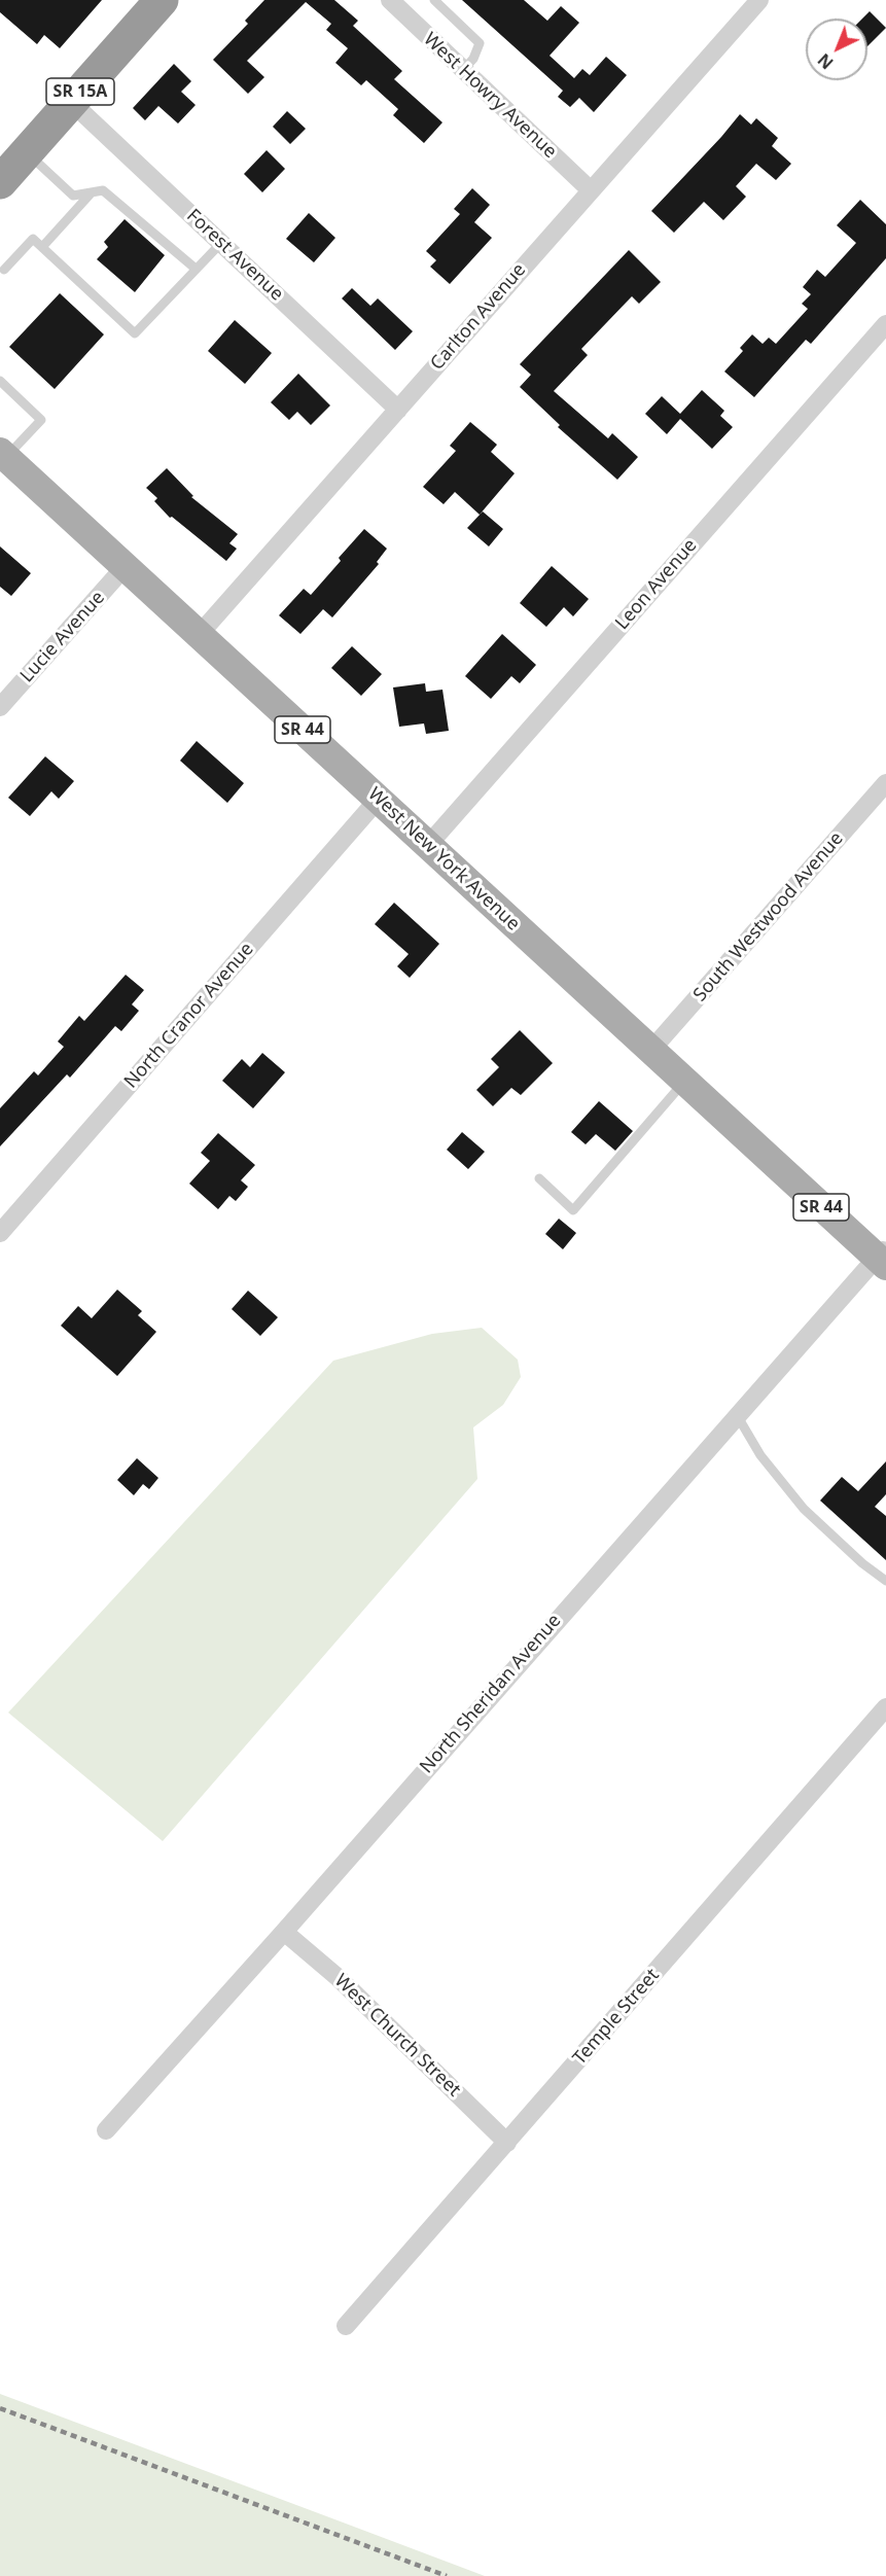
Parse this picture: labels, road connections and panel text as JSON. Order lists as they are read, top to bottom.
{
  "streets": {
    "highway": ["SR 15A"],
    "main road": ["SR 44", "West New York Avenue"],
    "street": [
      "West Howry Avenue",
      "Forest Avenue",
      "Carlton Avenue",
      "Leon Avenue",
      "Lucie Avenue",
      "South Westwood Avenue",
      "North Cranor Avenue",
      "North Sheridan Avenue",
      "Temple Street",
      "West Church Street"
    ]
  },
  "crossings": [
    ["SR 15A", "Forest Avenue"],
    ["West Howry Avenue", "Carlton Avenue"],
    ["Forest Avenue", "Carlton Avenue"],
    ["Carlton Avenue", "West New York Avenue"],
    ["Leon Avenue", "West New York Avenue"],
    ["Lucie Avenue", "West New York Avenue"],
    ["West New York Avenue", "South Westwood Avenue"],
    ["West New York Avenue", "North Cranor Avenue"],
    ["West New York Avenue", "North Sheridan Avenue"],
    ["North Sheridan Avenue", "West Church Street"],
    ["Temple Street", "West Church Street"]
  ],
  "north": "bottom left"
}
